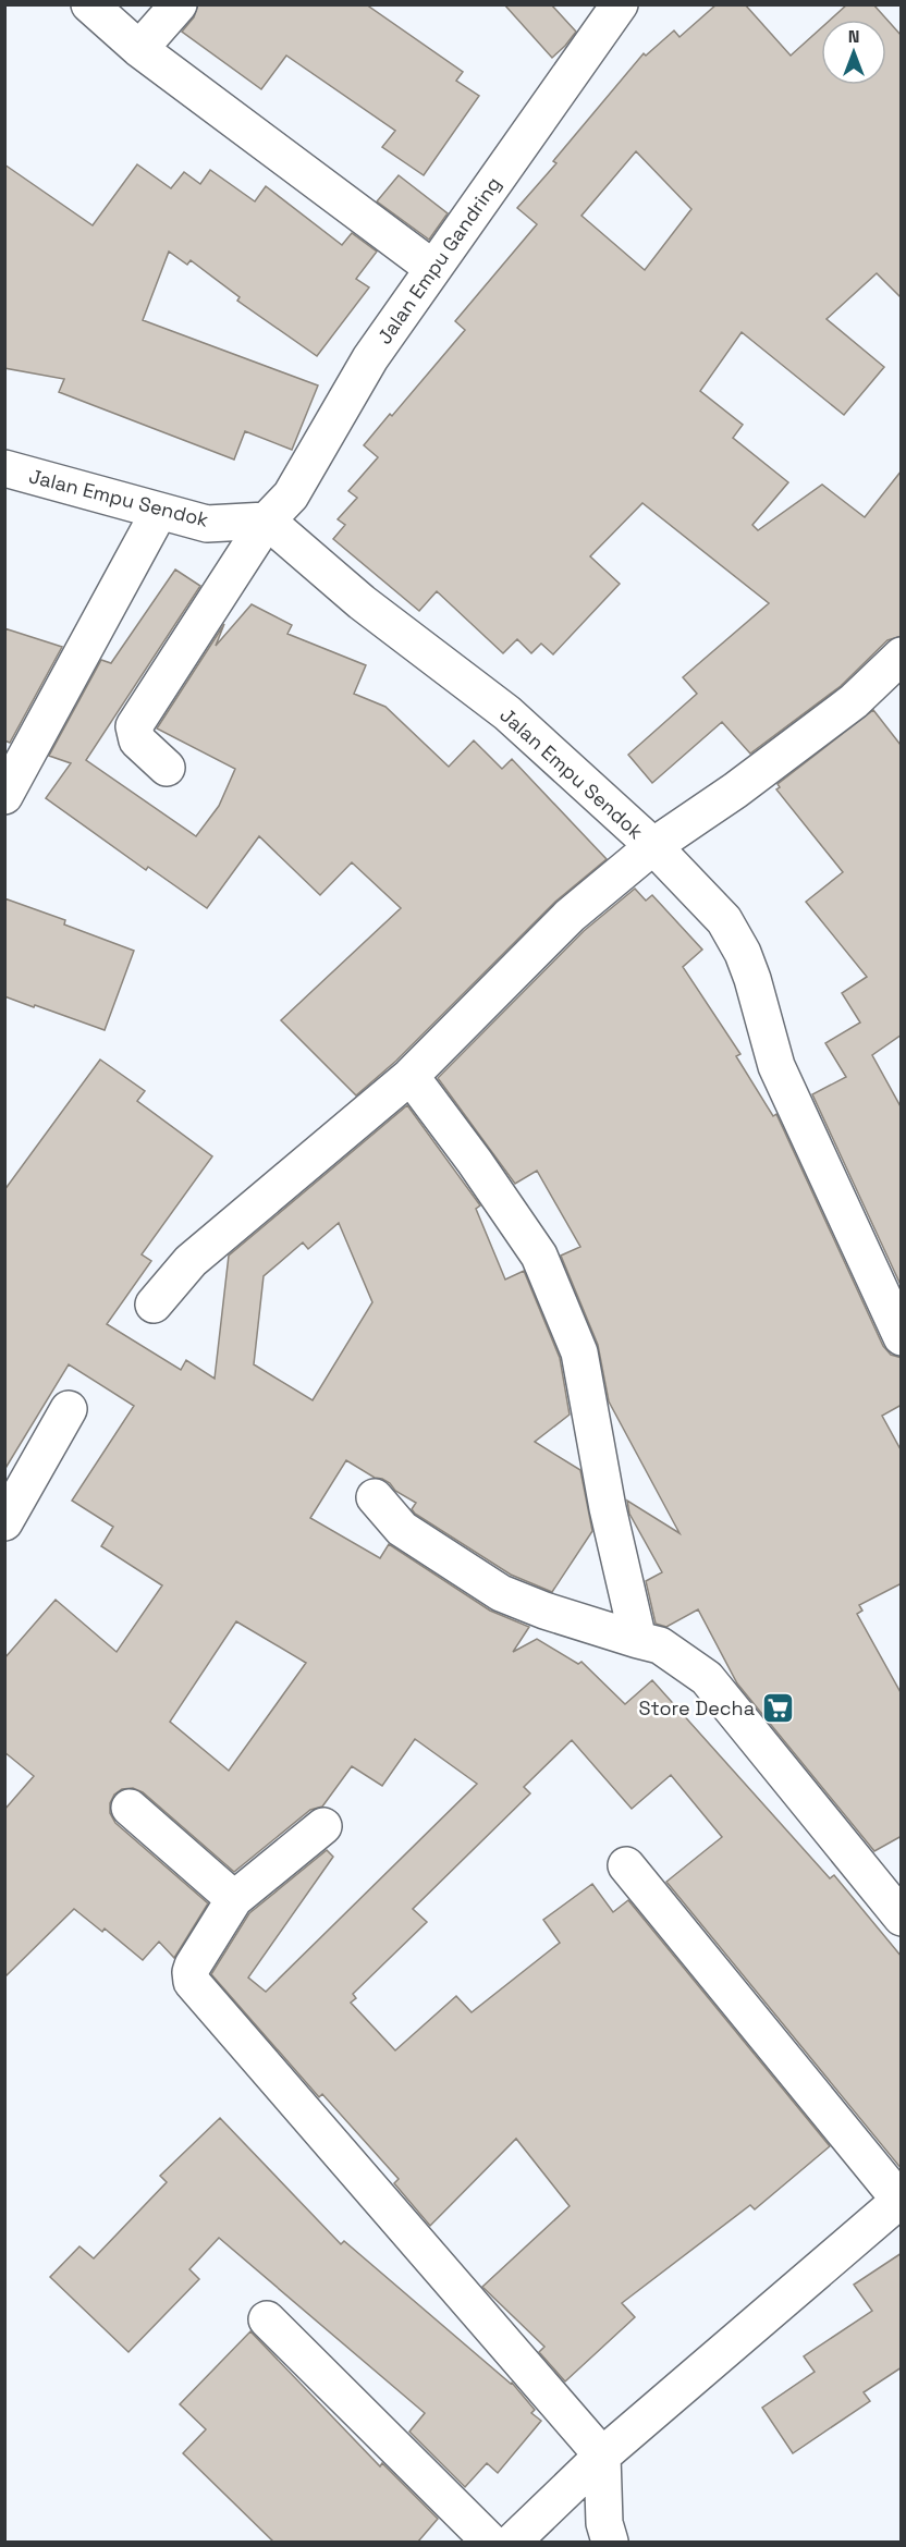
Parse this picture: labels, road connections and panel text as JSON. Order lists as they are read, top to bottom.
{
  "streets": {
    "street": ["Jalan Empu Gandring", "Jalan Empu Sendok"]
  },
  "crossings": [
    ["Jalan Empu Gandring", "Jalan Empu Sendok"]
  ],
  "places": {
    "supermarket": ["Store Decha"]
  },
  "north": "top"
}
